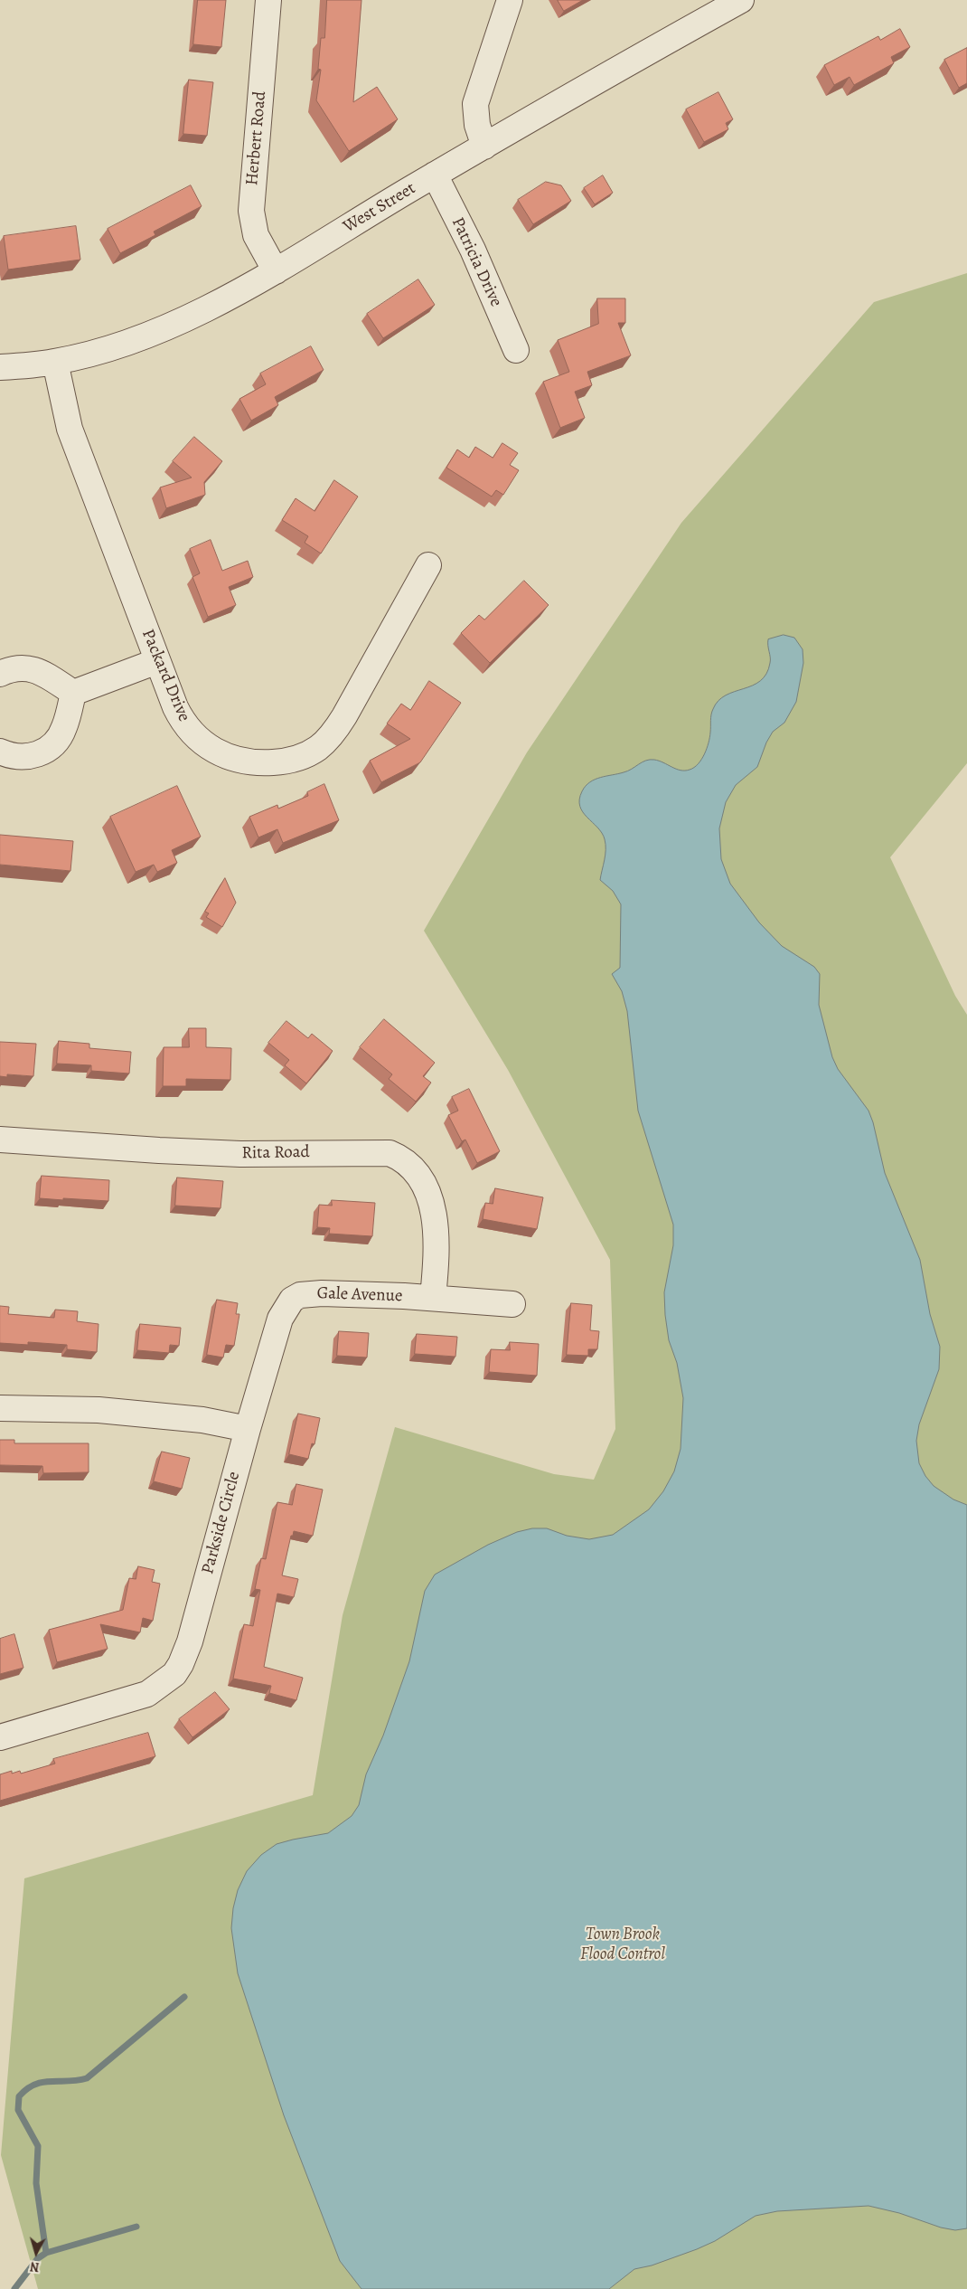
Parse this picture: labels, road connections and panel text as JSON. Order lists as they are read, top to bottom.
{
  "streets": {
    "street": [
      "Herbert Road",
      "West Street",
      "Patricia Drive",
      "Packard Drive",
      "Rita Road",
      "Gale Avenue",
      "Parkside Circle"
    ]
  },
  "crossings": [
    ["Herbert Road", "West Street"],
    ["West Street", "Patricia Drive"],
    ["West Street", "Packard Drive"],
    ["Rita Road", "Gale Avenue"],
    ["Gale Avenue", "Parkside Circle"]
  ],
  "parks": ["Town Brook Flood Control"],
  "north": "bottom"
}
